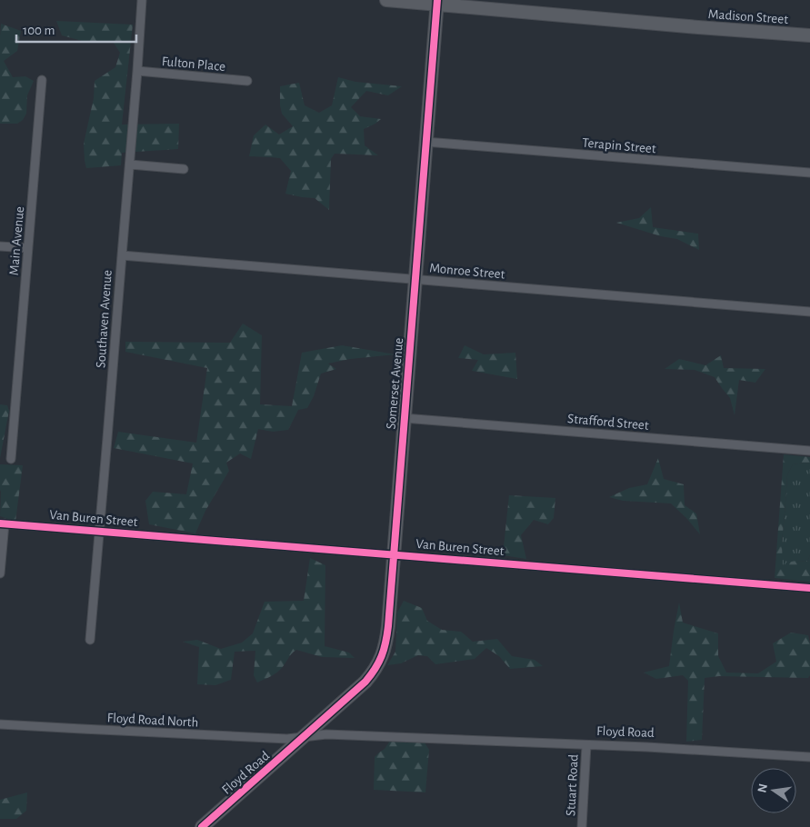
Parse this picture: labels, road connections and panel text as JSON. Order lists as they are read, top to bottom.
{
  "streets": {
    "street": [
      "Madison Street",
      "Fulton Place",
      "Terapin Street",
      "Main Avenue",
      "Monroe Street",
      "Southaven Avenue",
      "Somerset Avenue",
      "Strafford Street",
      "Van Buren Street",
      "Floyd Road North",
      "Floyd Road",
      "Stuart Road"
    ]
  },
  "crossings": [
    ["Madison Street", "Somerset Avenue"],
    ["Fulton Place", "Southaven Avenue"],
    ["Terapin Street", "Somerset Avenue"],
    ["Monroe Street", "Southaven Avenue"],
    ["Monroe Street", "Somerset Avenue"],
    ["Southaven Avenue", "Van Buren Street"],
    ["Somerset Avenue", "Strafford Street"],
    ["Somerset Avenue", "Van Buren Street"],
    ["Somerset Avenue", "Floyd Road North"],
    ["Somerset Avenue", "Floyd Road"],
    ["Floyd Road North", "Floyd Road"],
    ["Floyd Road", "Stuart Road"]
  ],
  "scale_bar": "100 m",
  "north": "left"
}
